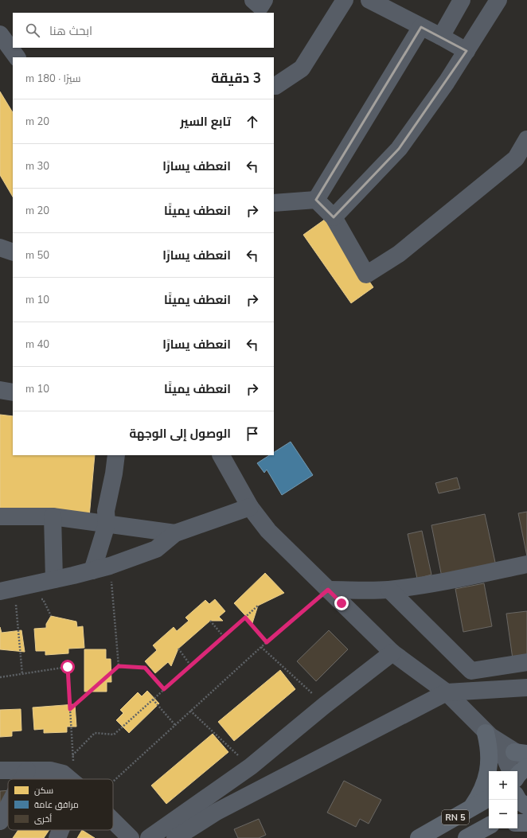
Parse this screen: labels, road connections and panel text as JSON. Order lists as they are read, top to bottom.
{
  "streets": {
    "main road": ["RN 5"]
  },
  "legend": ["سكن", "مرافق عامة", "أخرى"],
  "page": {
    "search": "ابحث هنا",
    "heading": ["3 دقيقة", "سيرًا · 180 m"],
    "list": [
      ["تابع السير", "20 m"],
      ["انعطف يسارًا", "30 m"],
      ["انعطف يمينًا", "20 m"],
      ["انعطف يسارًا", "50 m"],
      ["انعطف يمينًا", "10 m"],
      ["انعطف يسارًا", "40 m"],
      ["انعطف يمينًا", "10 m"],
      "الوصول إلى الوجهة"
    ],
    "map_buttons": ["+", "−"]
  }
}
